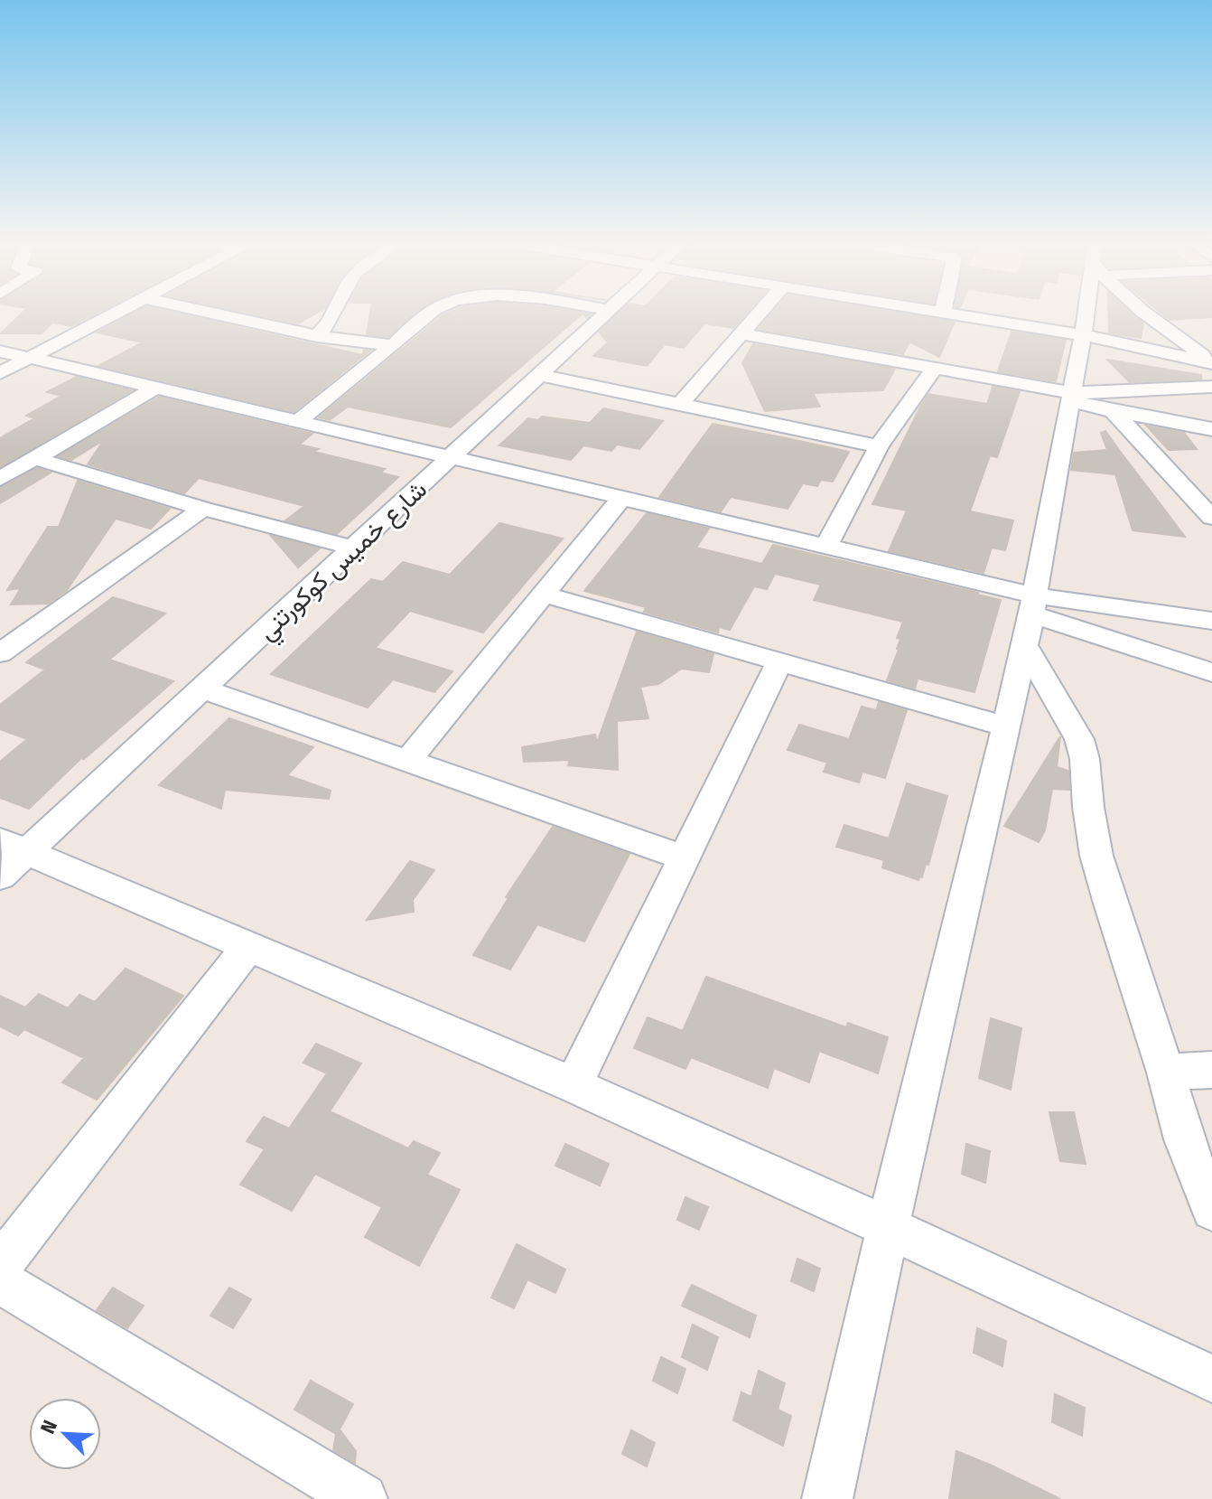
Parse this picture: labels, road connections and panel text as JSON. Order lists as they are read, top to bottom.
{
  "streets": {
    "street": ["شارع خميس كوكورتني"]
  },
  "north": "top left"
}
